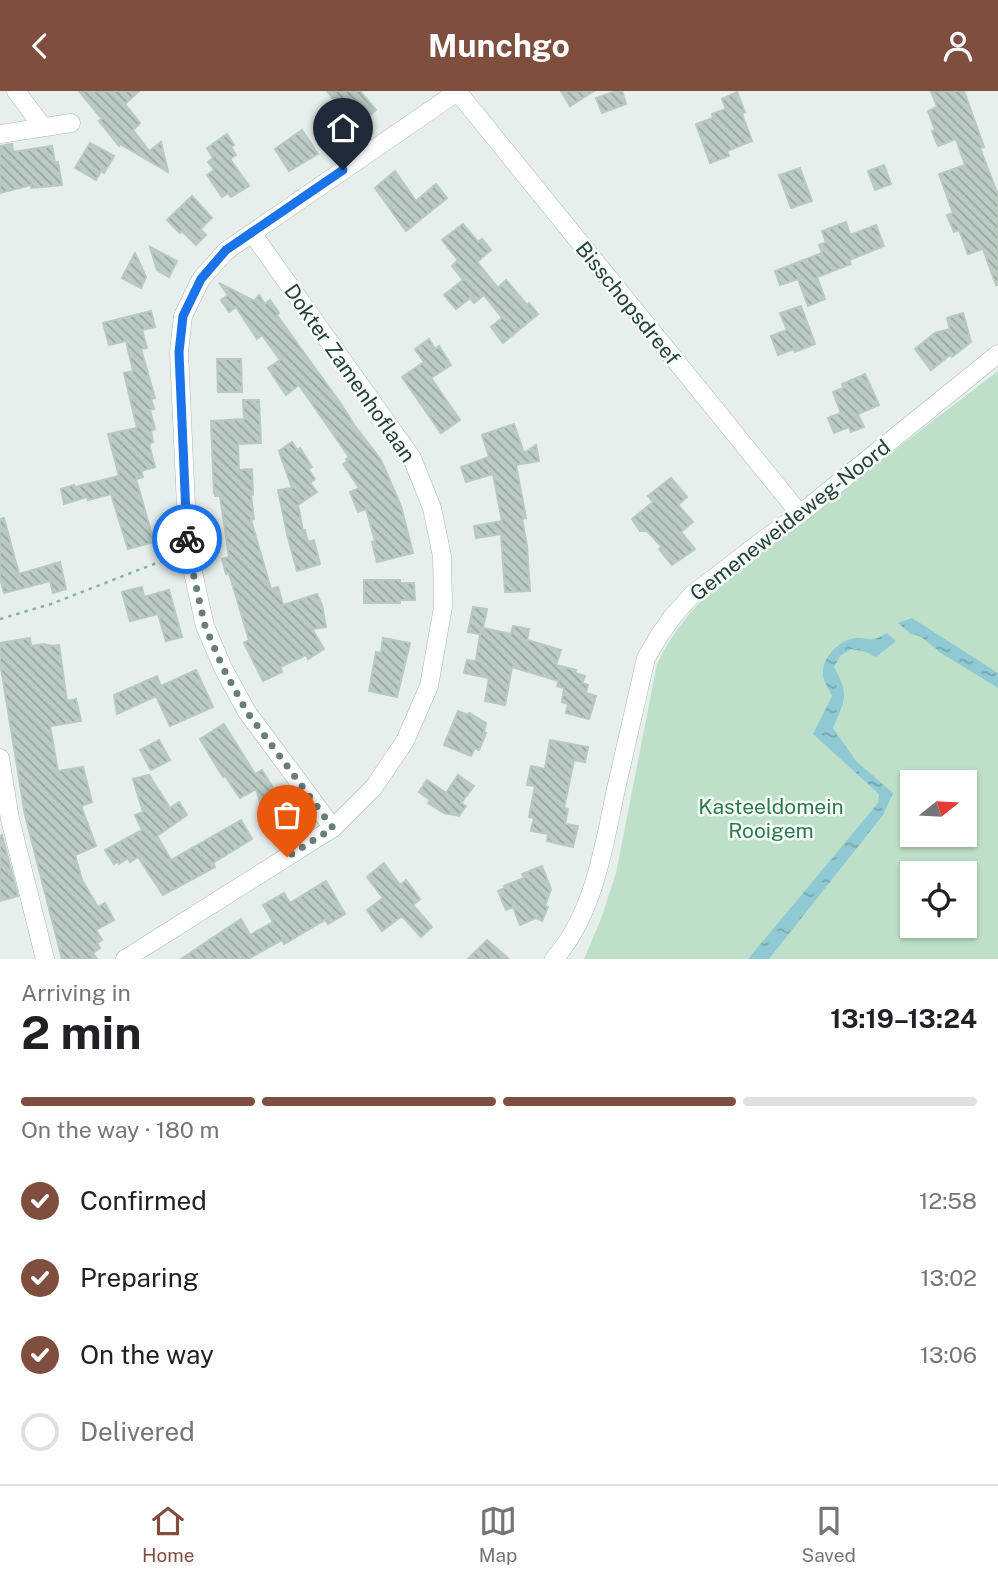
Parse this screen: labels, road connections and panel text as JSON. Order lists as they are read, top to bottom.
{
  "streets": {
    "street": ["Bisschopsdreef", "Dokter Zamenhoflaan", "Gemeneweideweg-Noord"]
  },
  "crossings": [
    ["Bisschopsdreef", "Gemeneweideweg-Noord"]
  ],
  "parks": ["Kasteeldomein Rooigem"],
  "north": "right",
  "page": {
    "header": "Munchgo",
    "heading": ["2 min", "Arriving in", "13:19–13:24"],
    "bar": "On the way · 180 m",
    "list": [
      ["Confirmed", "12:58"],
      ["Preparing", "13:02"],
      ["On the way", "13:06"],
      "Delivered"
    ],
    "tabs": ["Home", "Map", "Saved"]
  }
}
